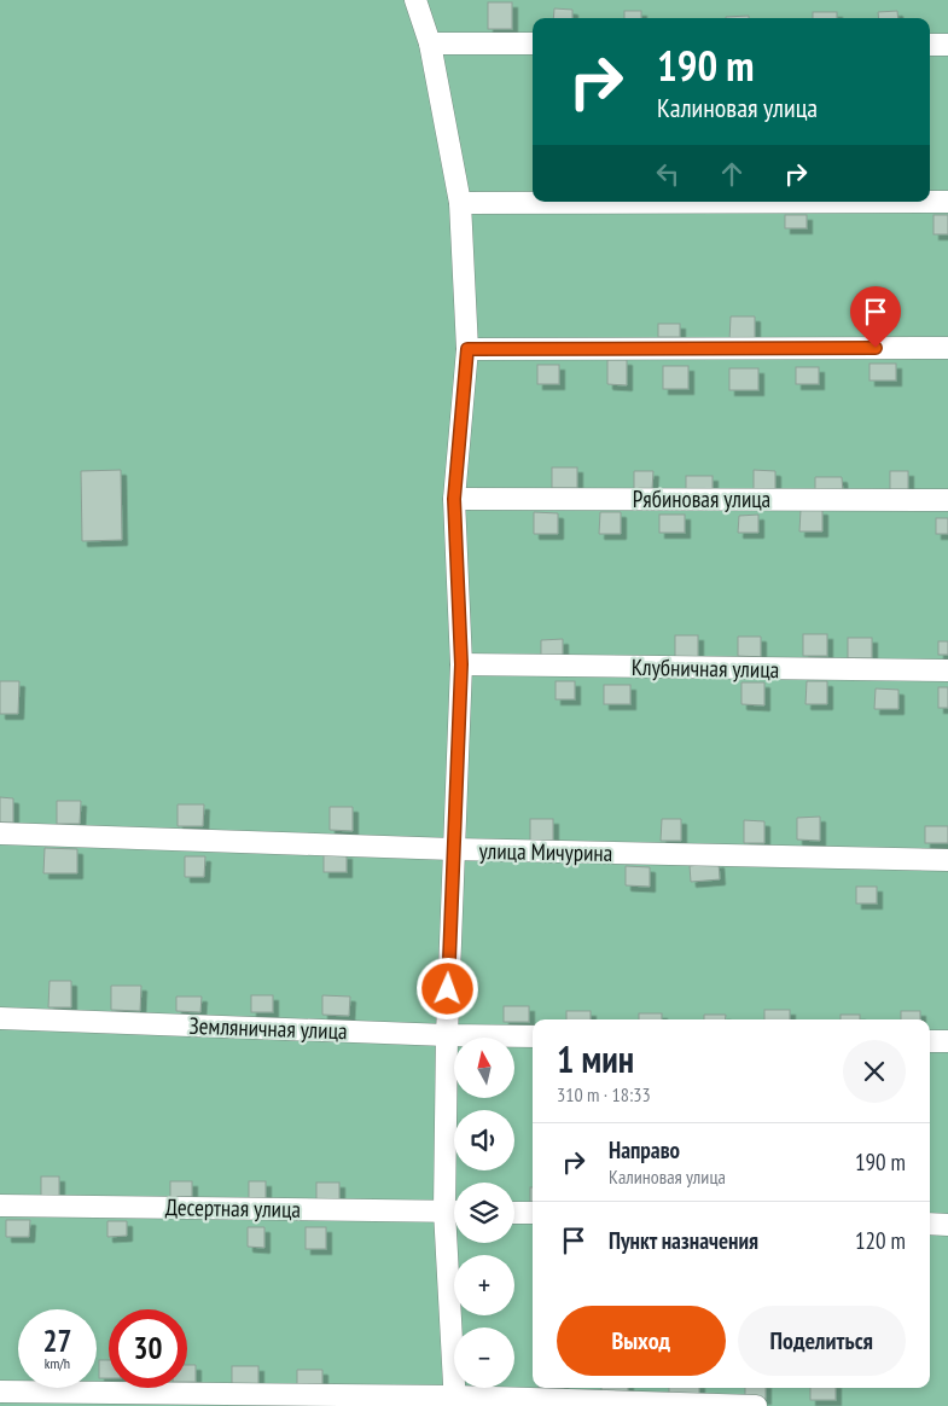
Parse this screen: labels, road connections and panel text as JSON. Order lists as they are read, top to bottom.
{
  "streets": {
    "street": [
      "Рябиновая улица",
      "Клубничная улица",
      "улица Мичурина",
      "Земляничная улица",
      "Десертная улица"
    ]
  },
  "north": "top",
  "page": {
    "turn": ["190 m", "Калиновая улица"],
    "heading": ["1 мин", "310 m · 18:33"],
    "map_buttons": ["+", "−"],
    "list": [
      {
        "name": "Направо",
        "note": "Калиновая улица",
        "value": "190 m"
      },
      {
        "name": "Пункт назначения",
        "value": "120 m"
      }
    ],
    "buttons": ["Выход", "Поделиться"],
    "speed": "27 km/h",
    "limit": "30"
  }
}
